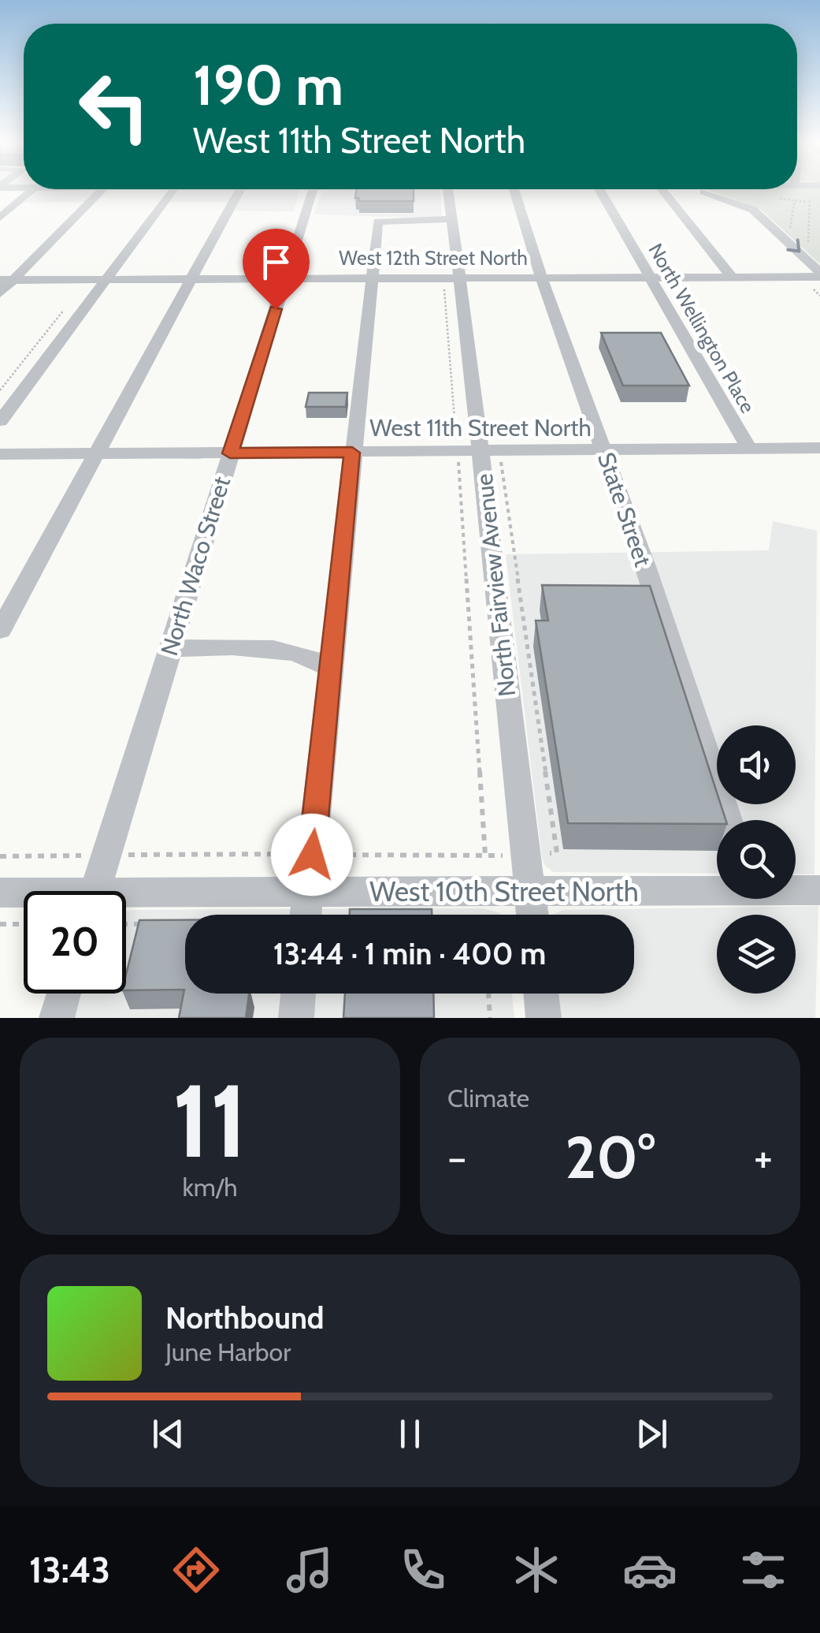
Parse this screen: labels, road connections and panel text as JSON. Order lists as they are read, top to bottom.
{
  "streets": {
    "street": [
      "West 12th Street North",
      "North Wellington Place",
      "West 11th Street North",
      "State Street",
      "North Waco Street",
      "North Fairview Avenue",
      "West 10th Street North"
    ]
  },
  "crossings": [
    ["West 12th Street North", "North Wellington Place"],
    ["West 12th Street North", "State Street"],
    ["West 12th Street North", "North Waco Street"],
    ["West 12th Street North", "North Fairview Avenue"],
    ["North Wellington Place", "West 11th Street North"],
    ["West 11th Street North", "State Street"],
    ["West 11th Street North", "North Waco Street"],
    ["West 11th Street North", "North Fairview Avenue"],
    ["North Fairview Avenue", "West 10th Street North"]
  ],
  "page": {
    "turn": ["190 m", "West 11th Street North"],
    "limit": "20",
    "trip": "13:44 · 1 min · 400 m",
    "tile": [
      ["11", "km/h"],
      "Climate"
    ],
    "heat": ["−", "20°", "+"],
    "song": ["Northbound", "June Harbor"],
    "tabs": "13:43"
  }
}
